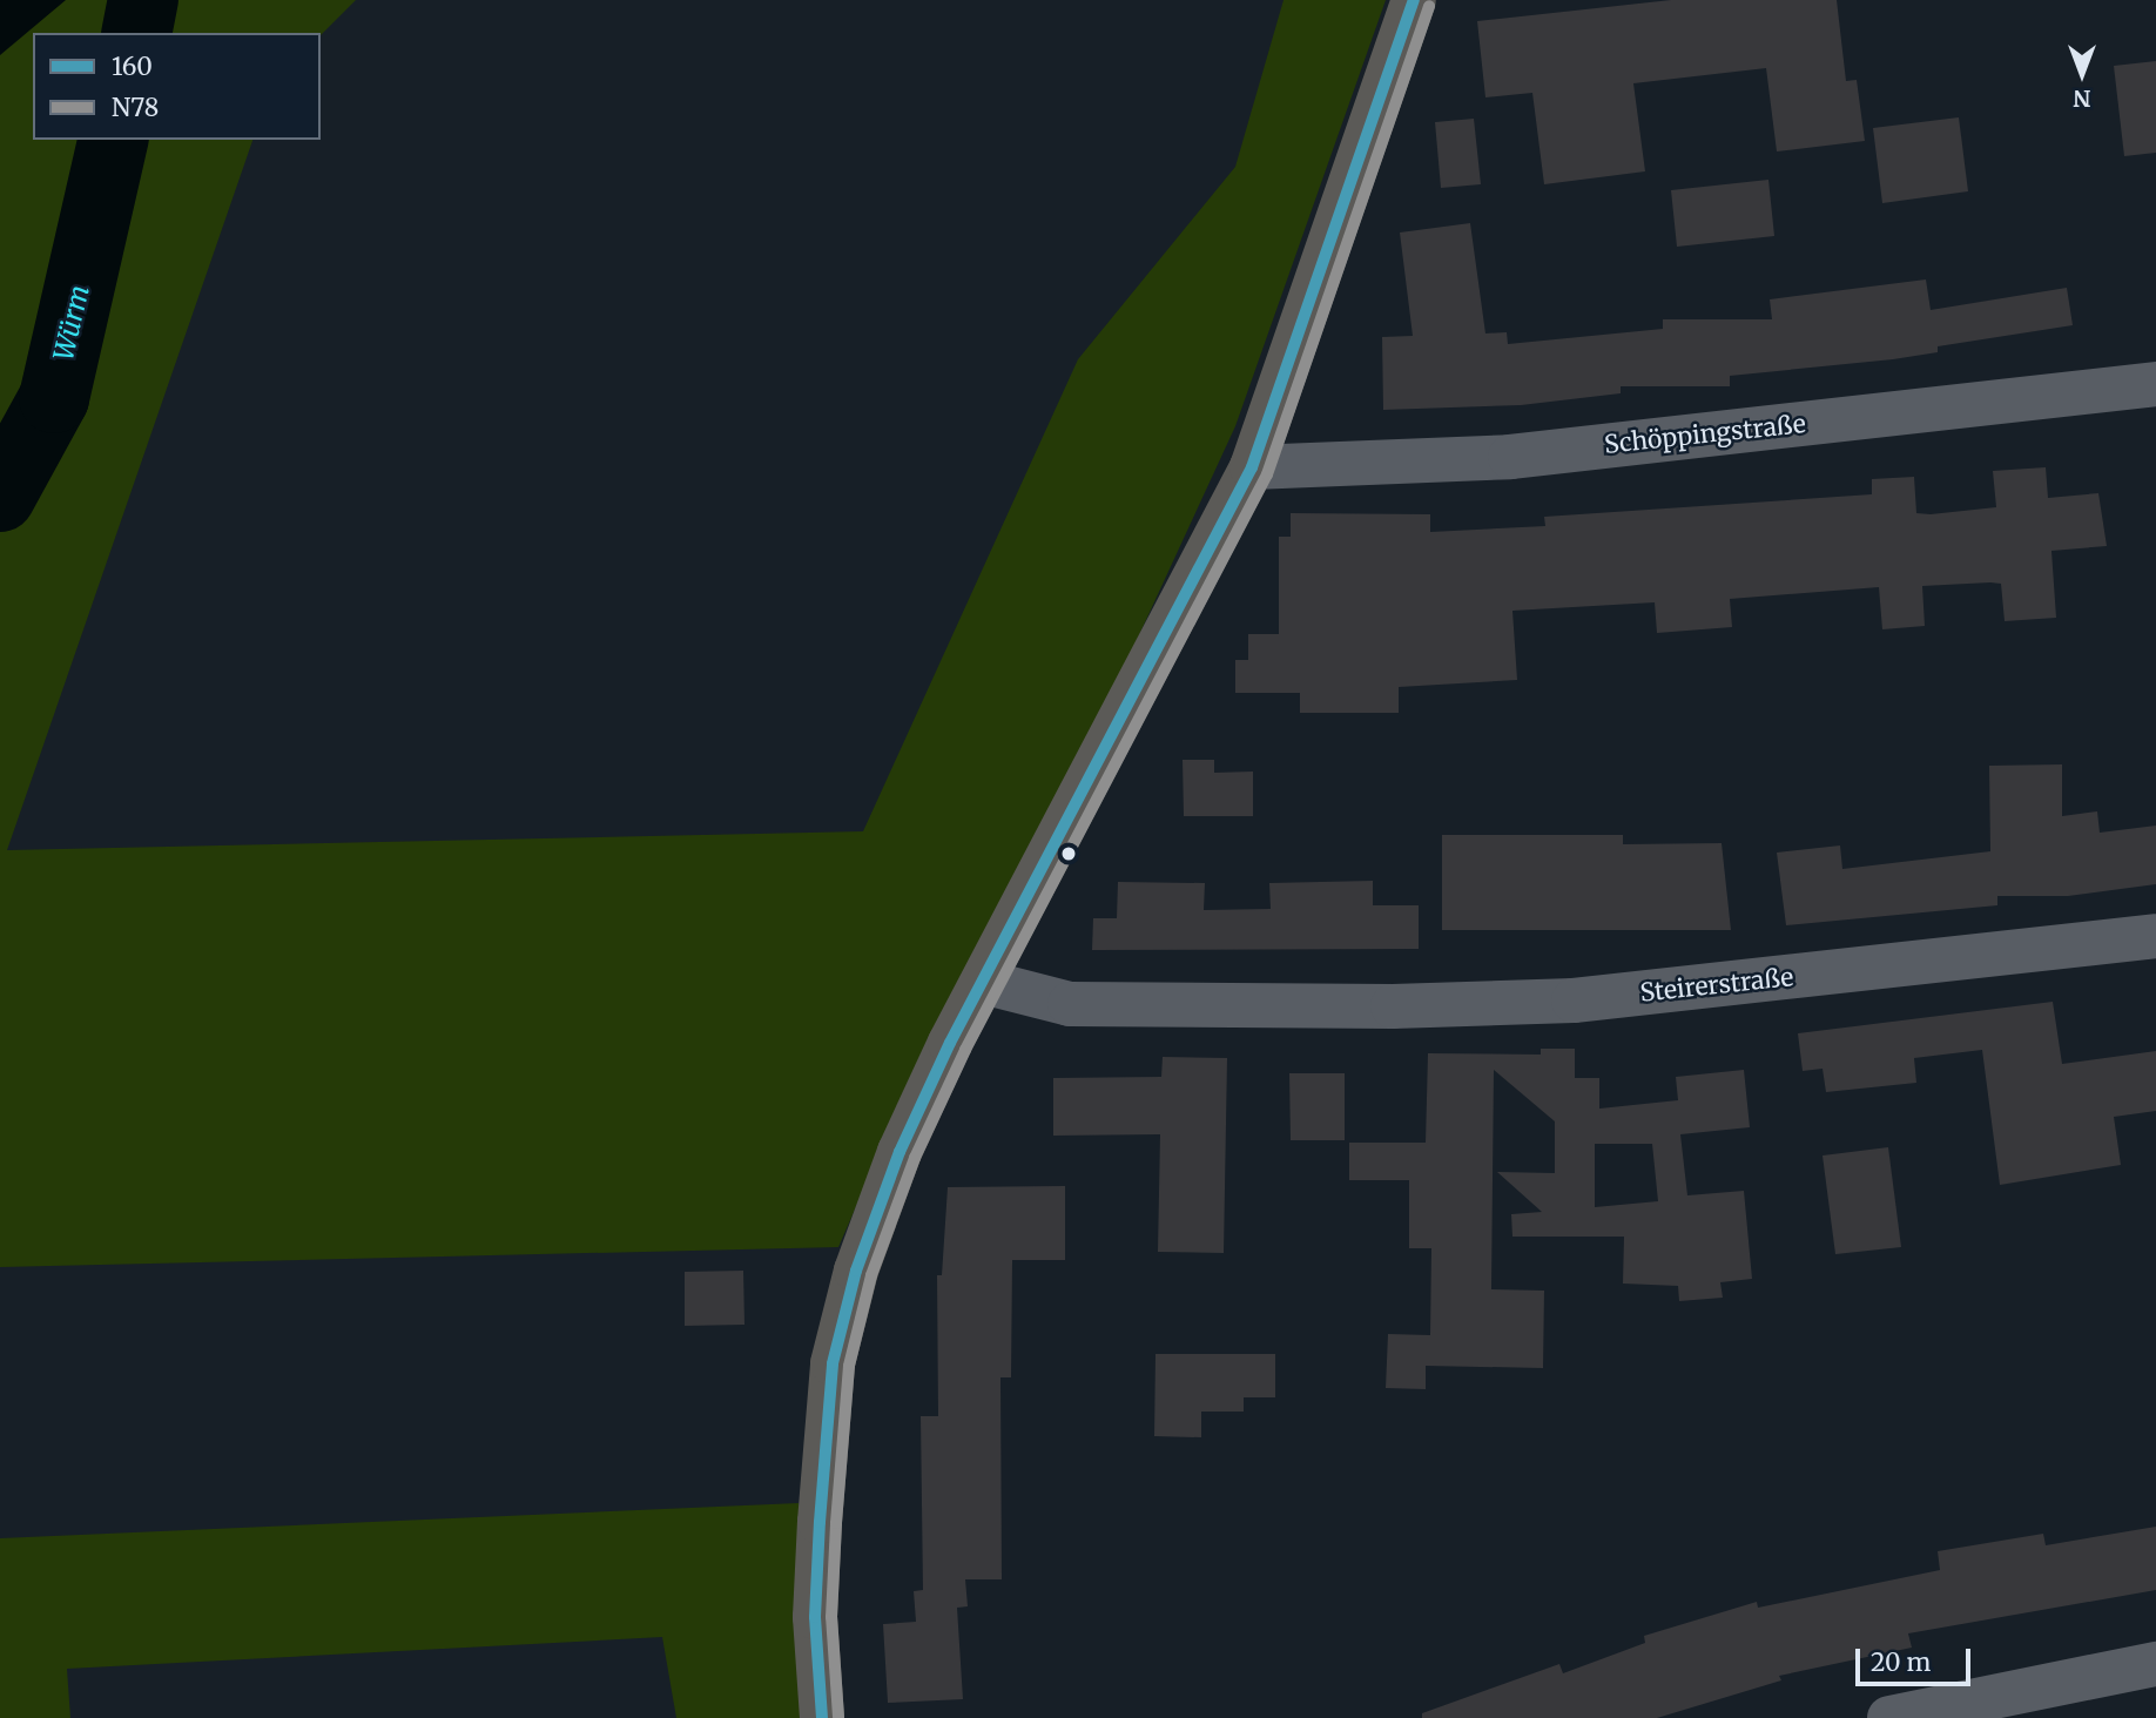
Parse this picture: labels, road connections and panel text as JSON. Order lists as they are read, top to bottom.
{
  "streets": {
    "street": ["Schöppingstraße", "Steirerstraße"]
  },
  "water": ["Würm"],
  "lines": ["transit line 160", "transit line N78"],
  "legend": ["160", "N78"],
  "scale_bar": "20 m",
  "north": "bottom"
}
